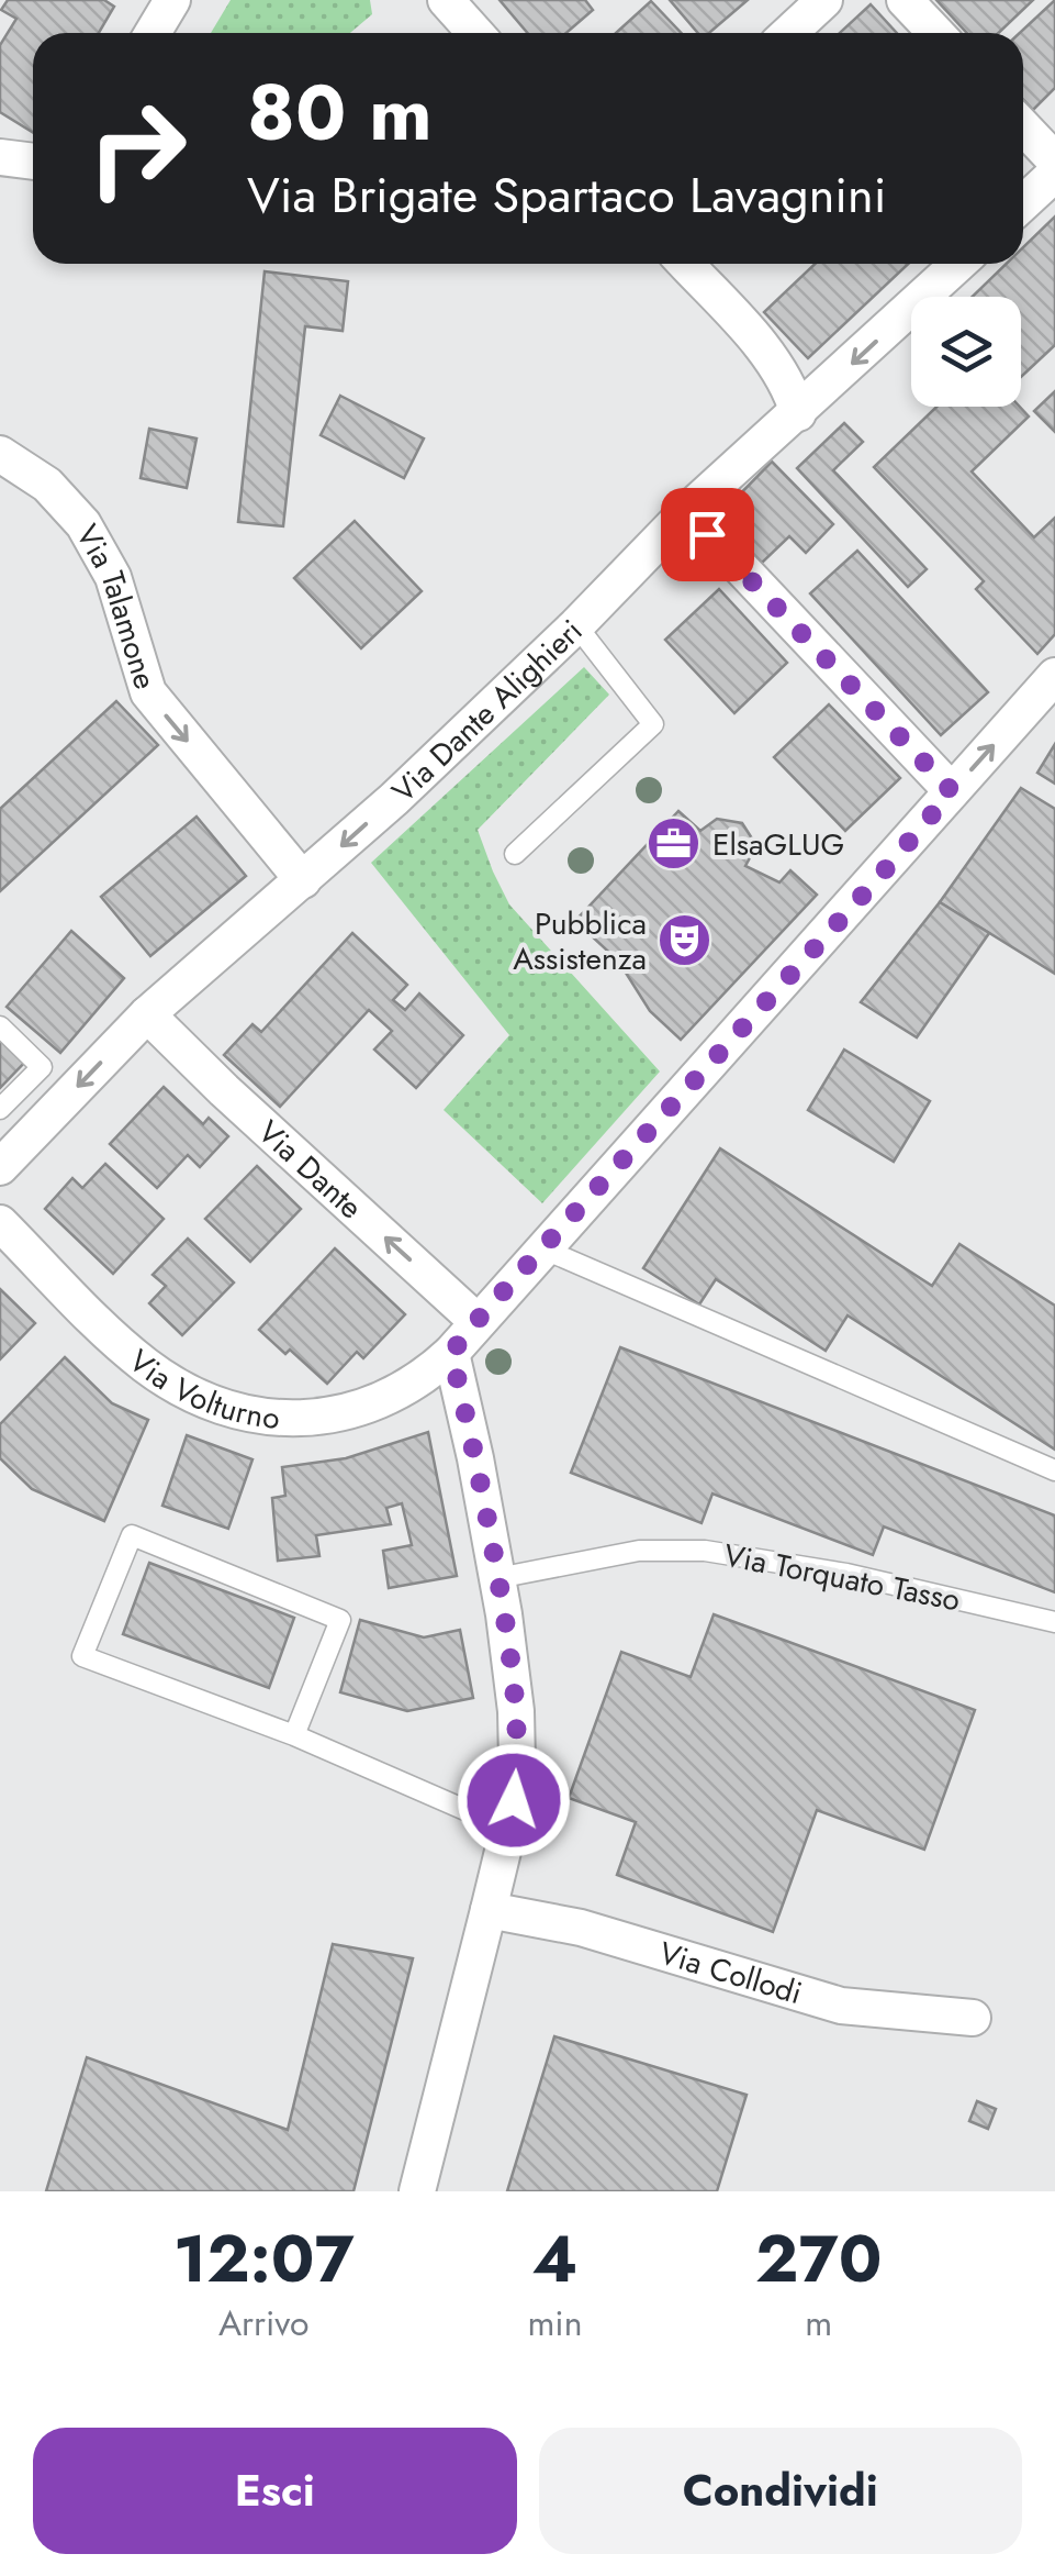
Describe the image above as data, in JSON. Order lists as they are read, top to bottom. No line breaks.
{"streets":{"street":["Via Talamone","Via Dante Alighieri","Via Dante","Via Volturno","Via Collodi"],"lane":["Via Torquato Tasso"]},"crossings":[["Via Talamone","Via Dante Alighieri"],["Via Dante Alighieri","Via Dante"],["Via Dante","Via Volturno"]],"one_way":["Via Talamone","Via Dante Alighieri","Via Dante"],"places":{"office":["ElsaGLUG"],"theatre":["Pubblica Assistenza"]},"page":{"turn":["80 m","Via Brigate Spartaco Lavagnini"],"eta":["12:07","Arrivo","4","min","270","m"],"buttons":["Esci","Condividi"]}}
